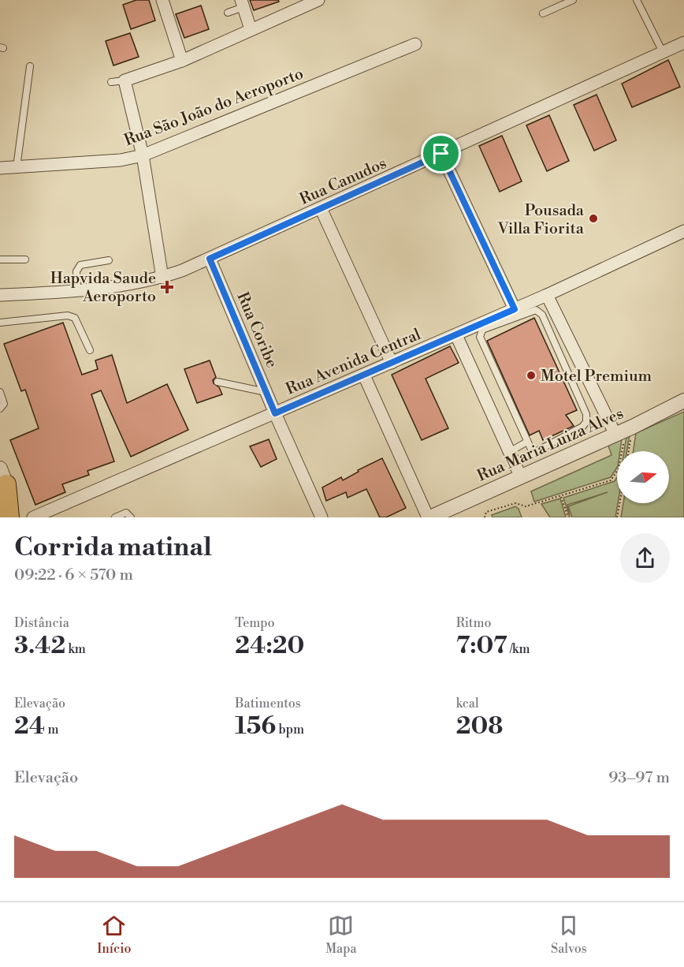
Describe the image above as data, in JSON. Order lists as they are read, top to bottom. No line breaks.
{"streets":{"street":["Rua São João do Aeroporto","Rua Canudos","Rua Coribe","Rua Avenida Central","Rua Maria Luiza Alves"]},"crossings":[["Rua Canudos","Rua Coribe"],["Rua Coribe","Rua Avenida Central"]],"places":{"other":["Pousada Villa Fiorita","Motel Premium"],"health":["Hapvida Saude Aeroporto"]},"north":"right","page":{"heading":["Corrida matinal","09:22 · 6 × 570 m"],"stats":[["Distância","3.42 km"],["Tempo","24:20"],["Ritmo","7:07 /km"],["Elevação","24 m"],["Batimentos","156 bpm"],["kcal","208"]],"chart":["Elevação","93–97 m"],"tabs":["Início","Mapa","Salvos"]}}
